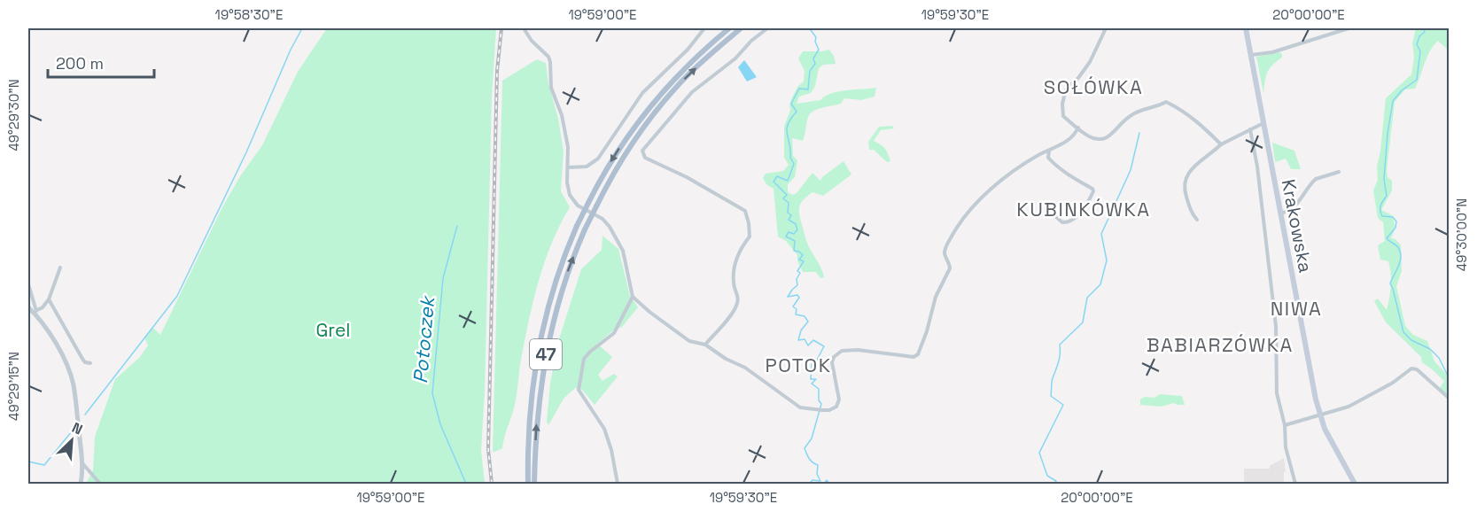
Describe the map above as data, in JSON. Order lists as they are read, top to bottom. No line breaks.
{"streets":{"main road":["Krakowska","47"]},"districts":["SOŁÓWKA","KUBINKÓWKA","NIWA","BABIARZÓWKA","POTOK"],"water":["Potoczek"],"parks":["Grel"],"scale_bar":"200 m","north":"top right","coordinates":["19°58'30\"E","19°59'00\"E","19°59'30\"E","20°00'00\"E","49°29'30\"N","49°30'00\"N","49°29'15\"N"]}
